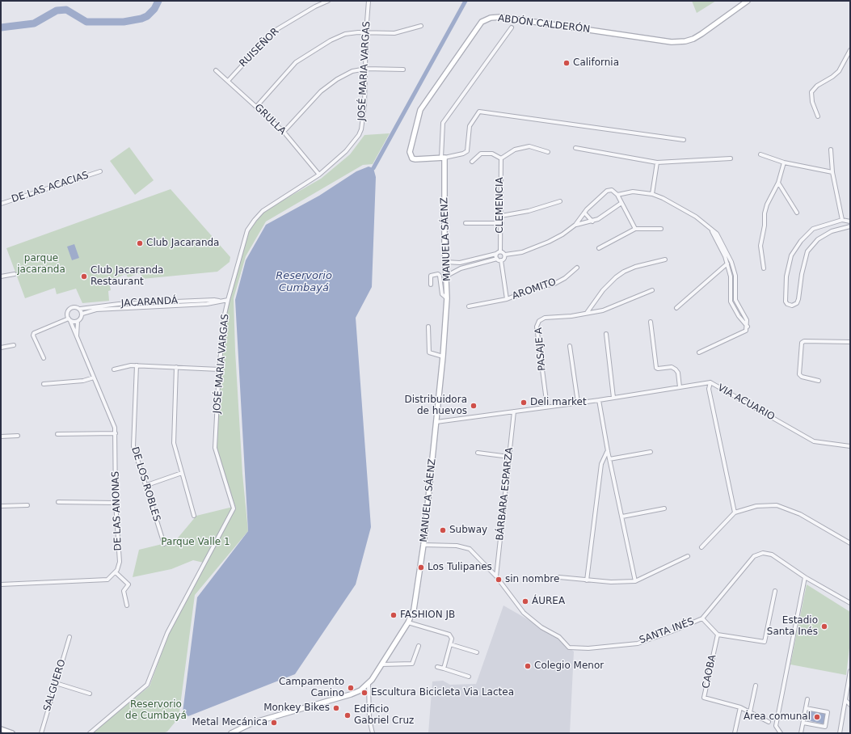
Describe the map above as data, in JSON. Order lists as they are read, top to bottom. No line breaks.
{"streets":{"street":["ABDÓN CALDERÓN","RUISEÑOR","JOSÉ MARIA VARGAS","GRULLA","DE LAS ACACIAS","CLEMENCIA","MANUELA SÁENZ","AROMITO","JACARANDÁ","PASAJE A","VIA ACUARIO","DE LOS ROBLES","BÁRBARA ESPARZA","DE LAS ANONAS","SANTA INÉS","CAOBA","SALGUERO"]},"crossings":[["ABDÓN CALDERÓN","MANUELA SÁENZ"],["RUISEÑOR","GRULLA"],["JOSÉ MARIA VARGAS","GRULLA"],["JOSÉ MARIA VARGAS","JACARANDÁ"],["CLEMENCIA","AROMITO"],["MANUELA SÁENZ","SANTA INÉS"],["JACARANDÁ","DE LAS ANONAS"],["BÁRBARA ESPARZA","SANTA INÉS"]],"water":["Reservorio Cumbayá"],"parks":["parque jacaranda","Parque Valle 1","Reservorio de Cumbayá"],"places":["California","Club Jacaranda","Club Jacaranda Restaurant","Deli market","Distribuidora de huevos","Subway","Los Tulipanes","sin nombre","ÁUREA","FASHION JB","Estadio Santa Inés","Colegio Menor","Campamento Canino","Escultura Bicicleta Via Lactea","Monkey Bikes","Edificio Gabriel Cruz","Área comunal","Metal Mecánica"]}
